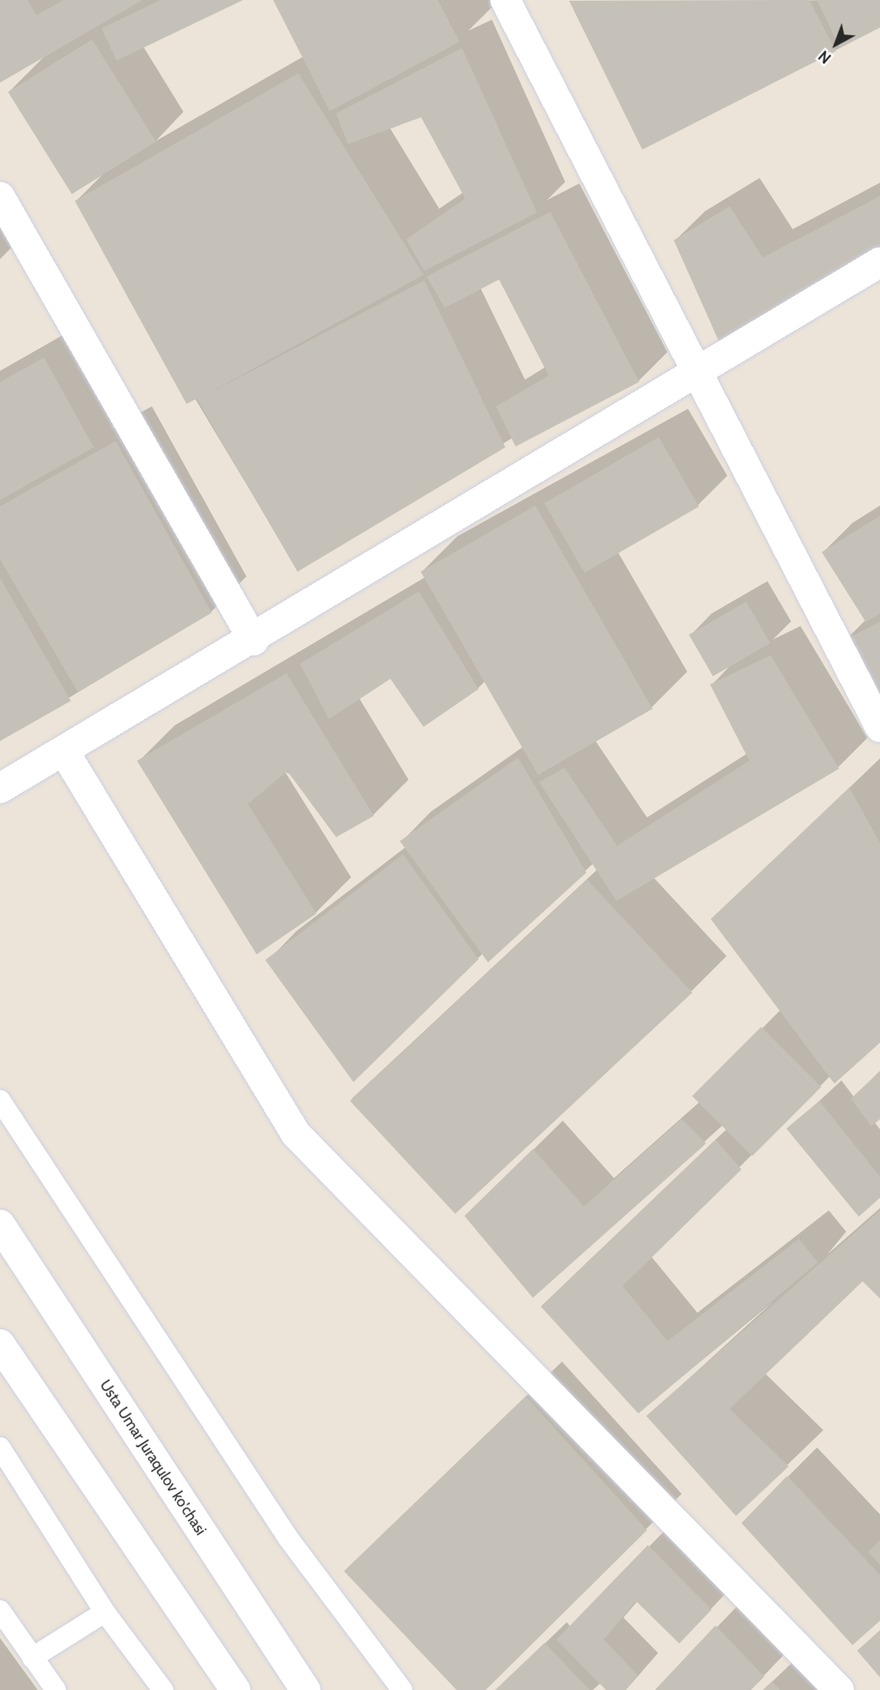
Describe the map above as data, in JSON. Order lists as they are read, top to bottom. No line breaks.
{"streets":{"street":["Usta Umar Juraqulov ko'chasi"]},"north":"bottom left"}
